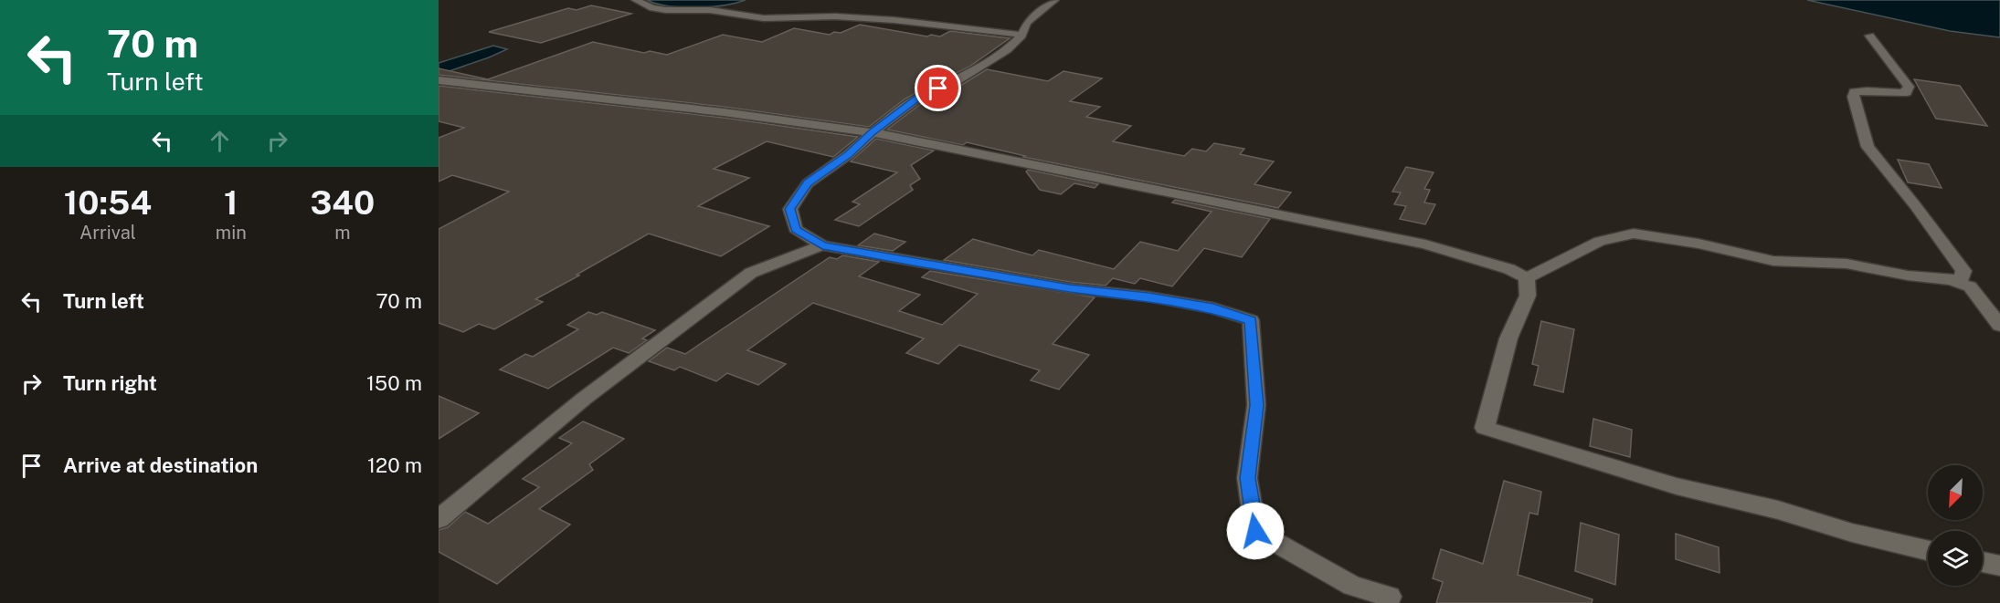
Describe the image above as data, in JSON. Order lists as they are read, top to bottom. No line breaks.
{"north":"bottom left","page":{"turn":["70 m","Turn left"],"eta":["10:54","Arrival","1","min","340","m"],"list":[{"name":"Turn left","value":"70 m"},{"name":"Turn right","value":"150 m"},{"name":"Arrive at destination","value":"120 m"}]}}
